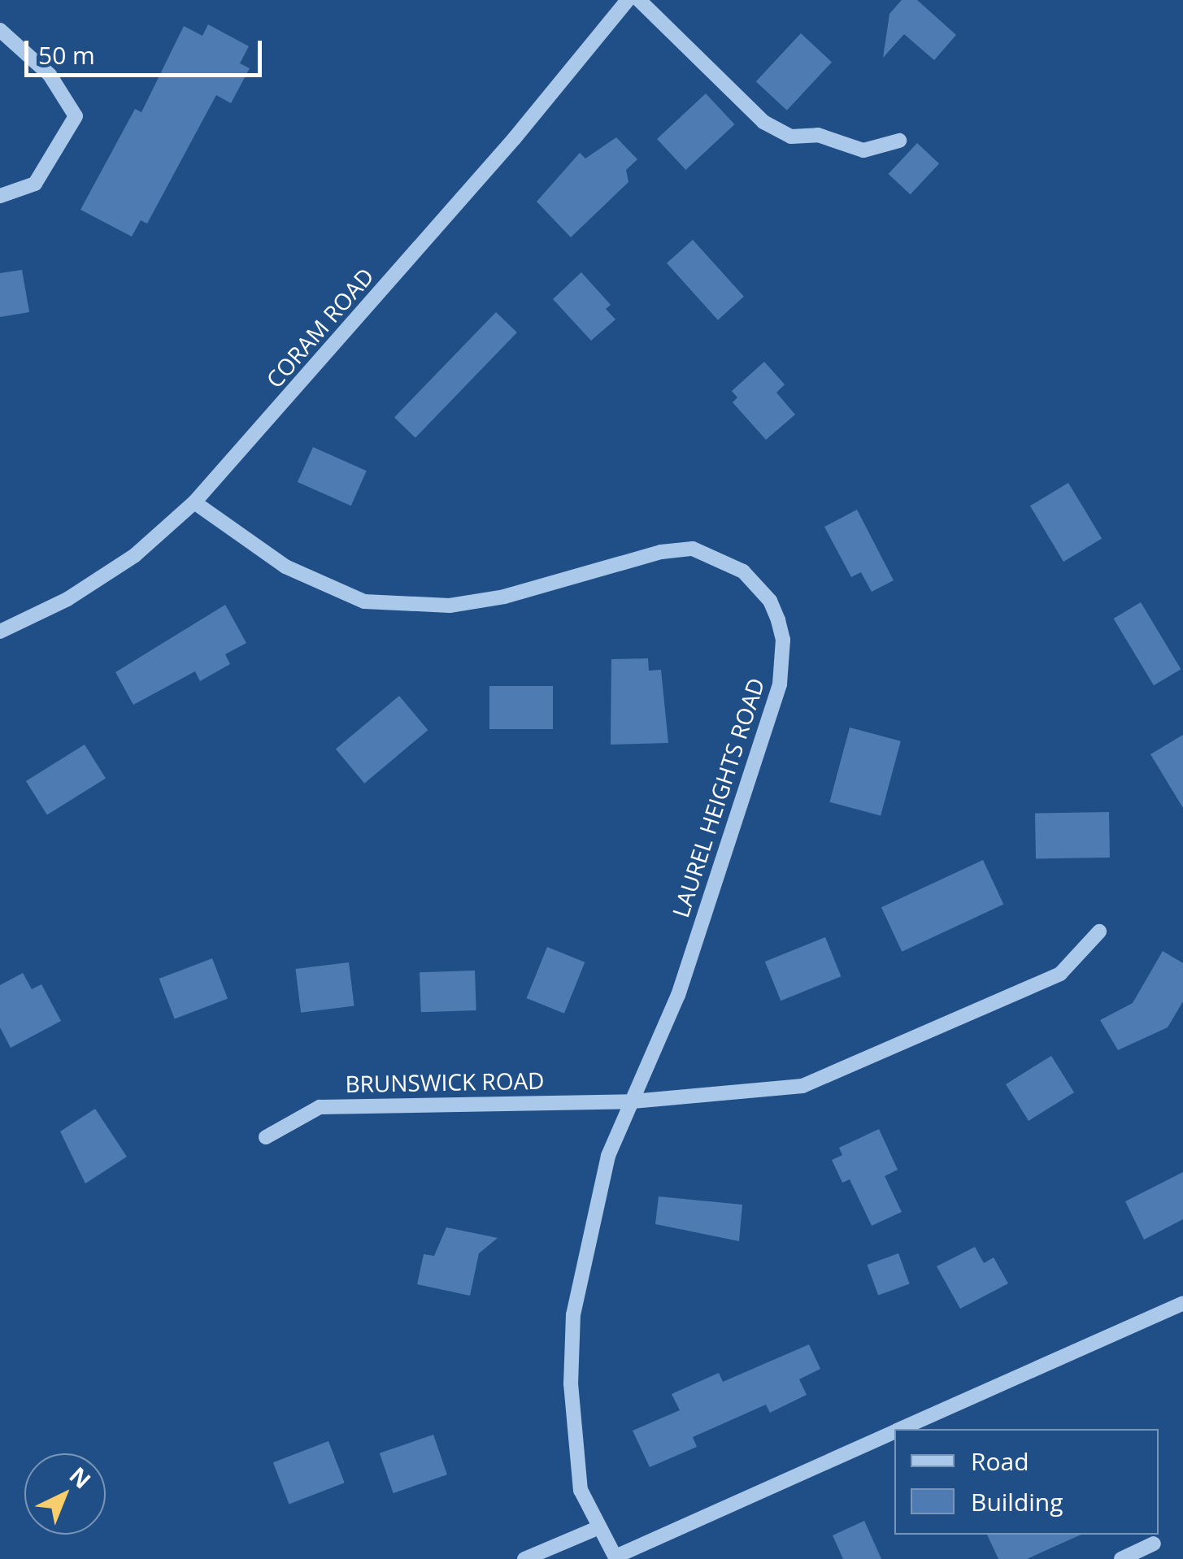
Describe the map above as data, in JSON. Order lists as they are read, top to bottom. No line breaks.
{"streets":{"street":["CORAM ROAD","LAUREL HEIGHTS ROAD","BRUNSWICK ROAD"]},"crossings":[["CORAM ROAD","LAUREL HEIGHTS ROAD"],["LAUREL HEIGHTS ROAD","BRUNSWICK ROAD"]],"legend":["Road","Building"],"scale_bar":"50 m","north":"top right"}
